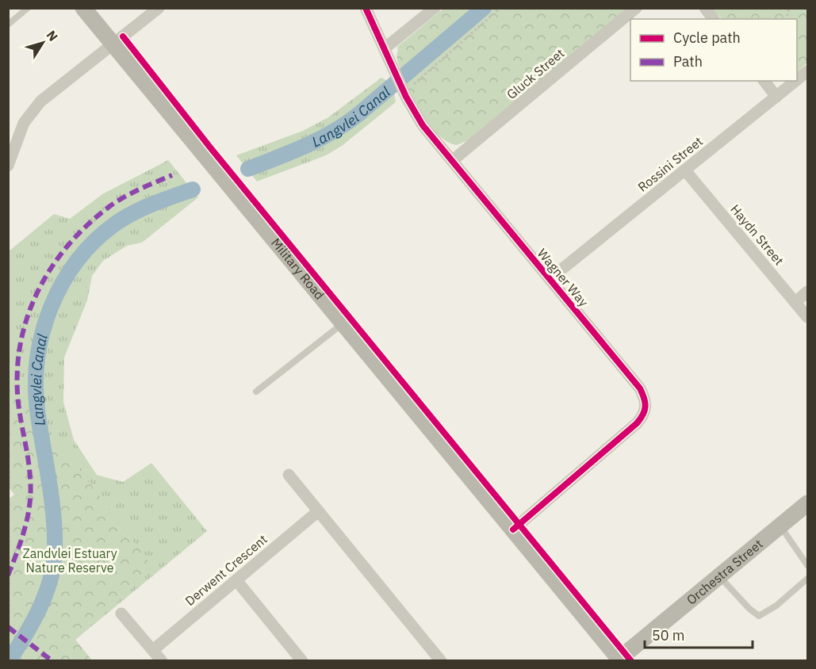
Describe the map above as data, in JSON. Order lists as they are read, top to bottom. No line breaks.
{"streets":{"main road":["Military Road","Orchestra Street"],"street":["Gluck Street","Rossini Street","Haydn Street","Wagner Way","Derwent Crescent"]},"crossings":[["Gluck Street","Wagner Way"],["Rossini Street","Haydn Street"],["Rossini Street","Wagner Way"],["Military Road","Wagner Way"],["Military Road","Orchestra Street"]],"water":["Langvlei Canal"],"parks":["Zandvlei Estuary Nature Reserve"],"legend":["Cycle path","Path"],"scale_bar":"50 m","north":"top right"}
